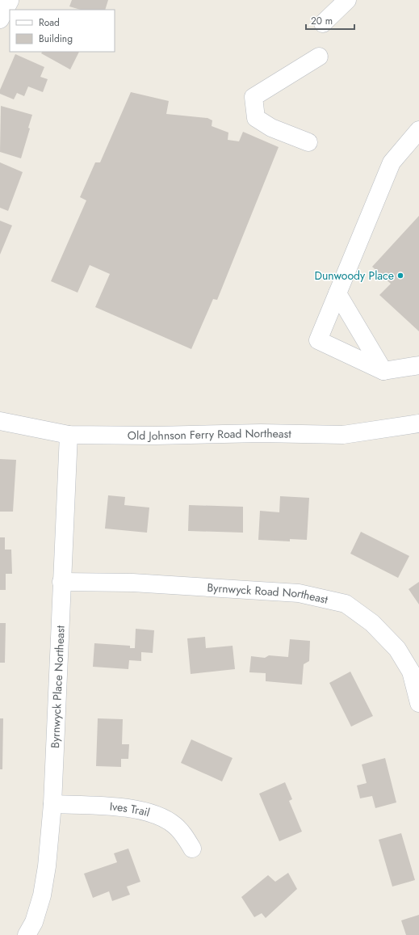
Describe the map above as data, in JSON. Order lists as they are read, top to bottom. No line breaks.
{"streets":{"street":["Old Johnson Ferry Road Northeast","Byrnwyck Road Northeast","Byrnwyck Place Northeast","Ives Trail"]},"crossings":[["Old Johnson Ferry Road Northeast","Byrnwyck Place Northeast"],["Byrnwyck Road Northeast","Byrnwyck Place Northeast"],["Byrnwyck Place Northeast","Ives Trail"]],"places":["Dunwoody Place"],"legend":["Road","Building"],"scale_bar":"20 m"}
